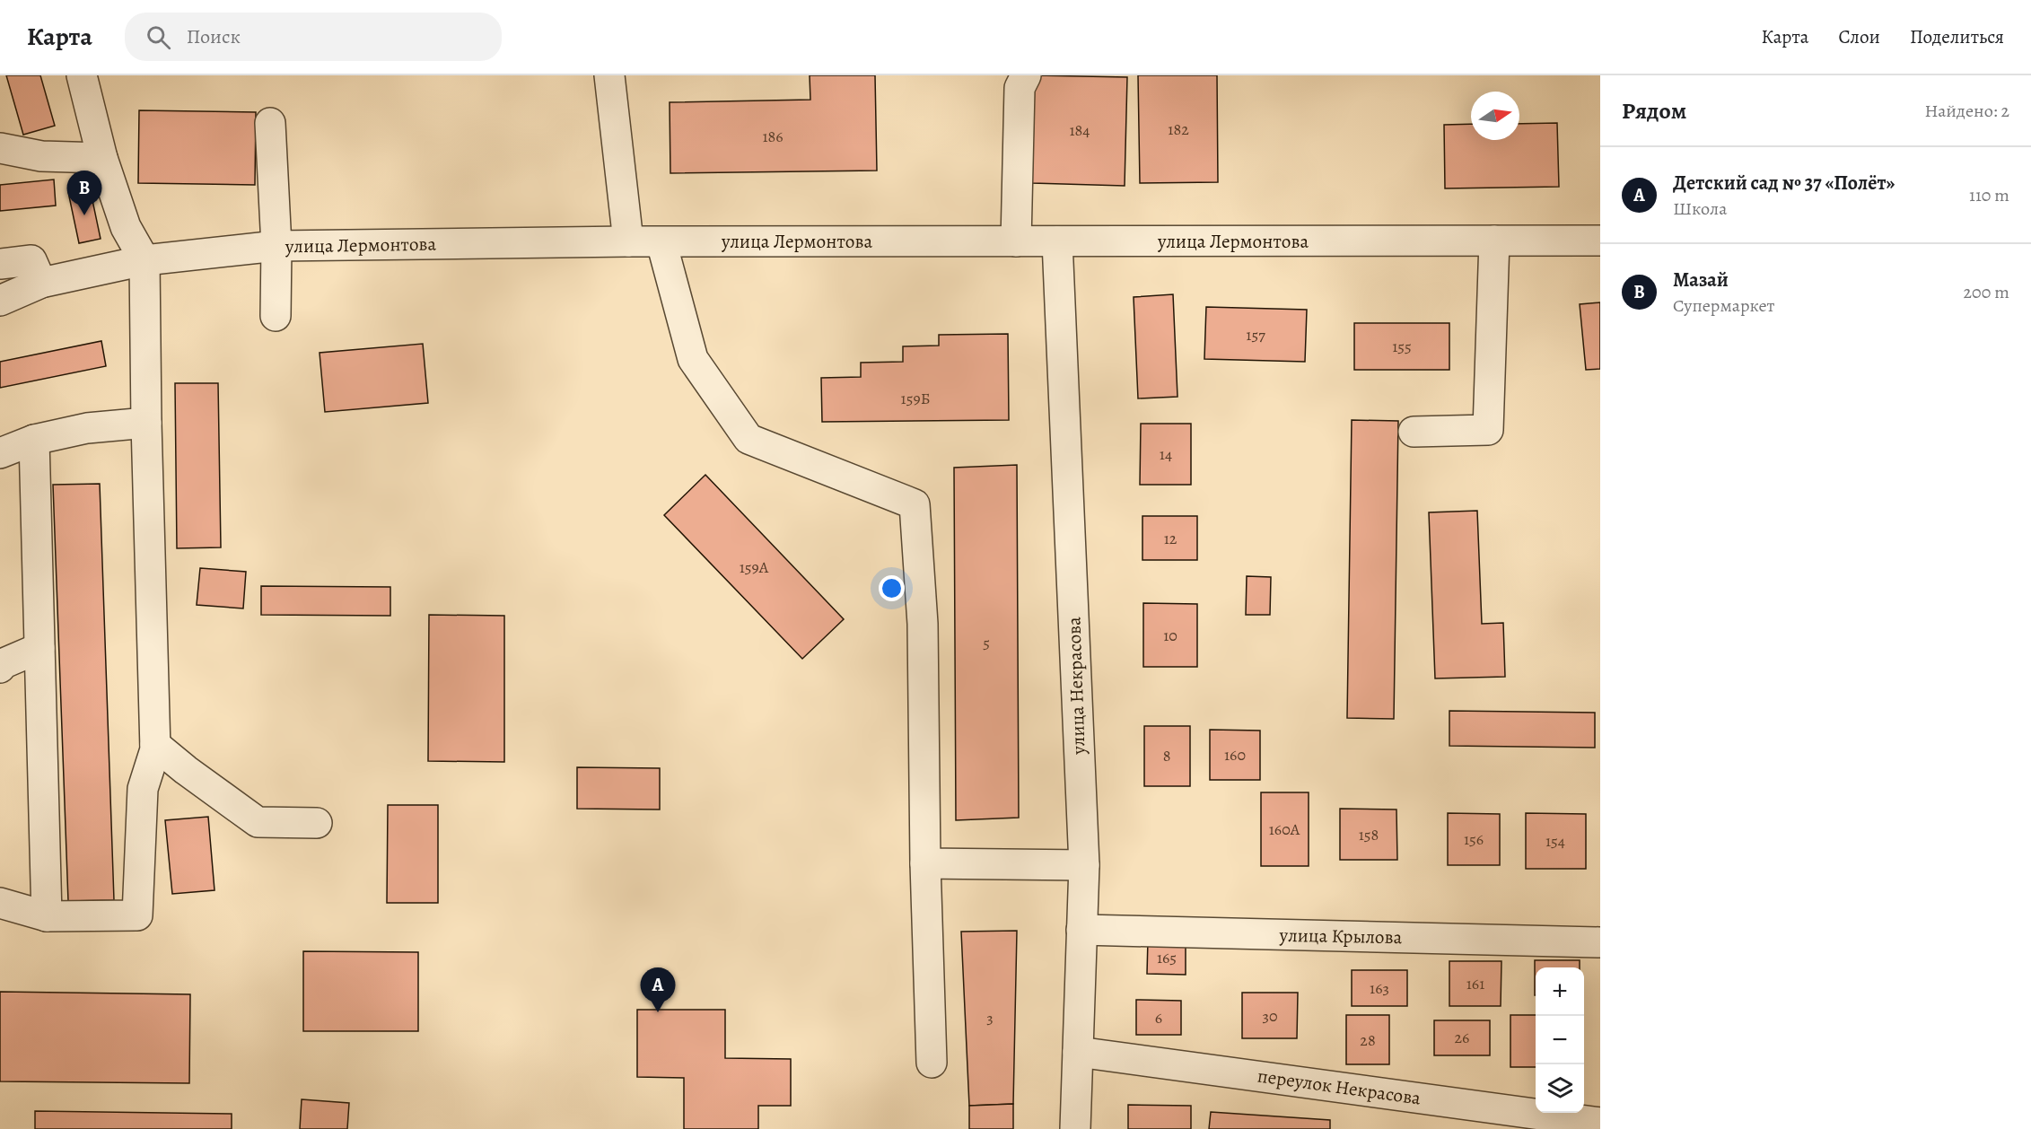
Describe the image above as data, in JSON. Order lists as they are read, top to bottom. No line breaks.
{"streets":{"street":["улица Лермонтова","улица Некрасова","улица Крылова","переулок Некрасова"]},"crossings":[["улица Лермонтова","улица Некрасова"],["улица Некрасова","улица Крылова"],["улица Некрасова","переулок Некрасова"]],"house_numbers":["182","184","186","157","155","159Б","14","12","159А","10","5","160","8","160А","158","156","154","165","161","163","30","3","6","26","28"],"north":"right","page":{"header":"Карта","search":"Поиск","nav":["Карта","Слои","Поделиться"],"heading":["Рядом","Найдено: 2"],"list":[{"mark":"A","name":"Детский сад № 37 «Полёт»","note":"Школа","value":"110 m"},{"mark":"B","name":"Мазай","note":"Супермаркет","value":"200 m"}],"pins":["B","A"],"map_buttons":["+","−"]}}
